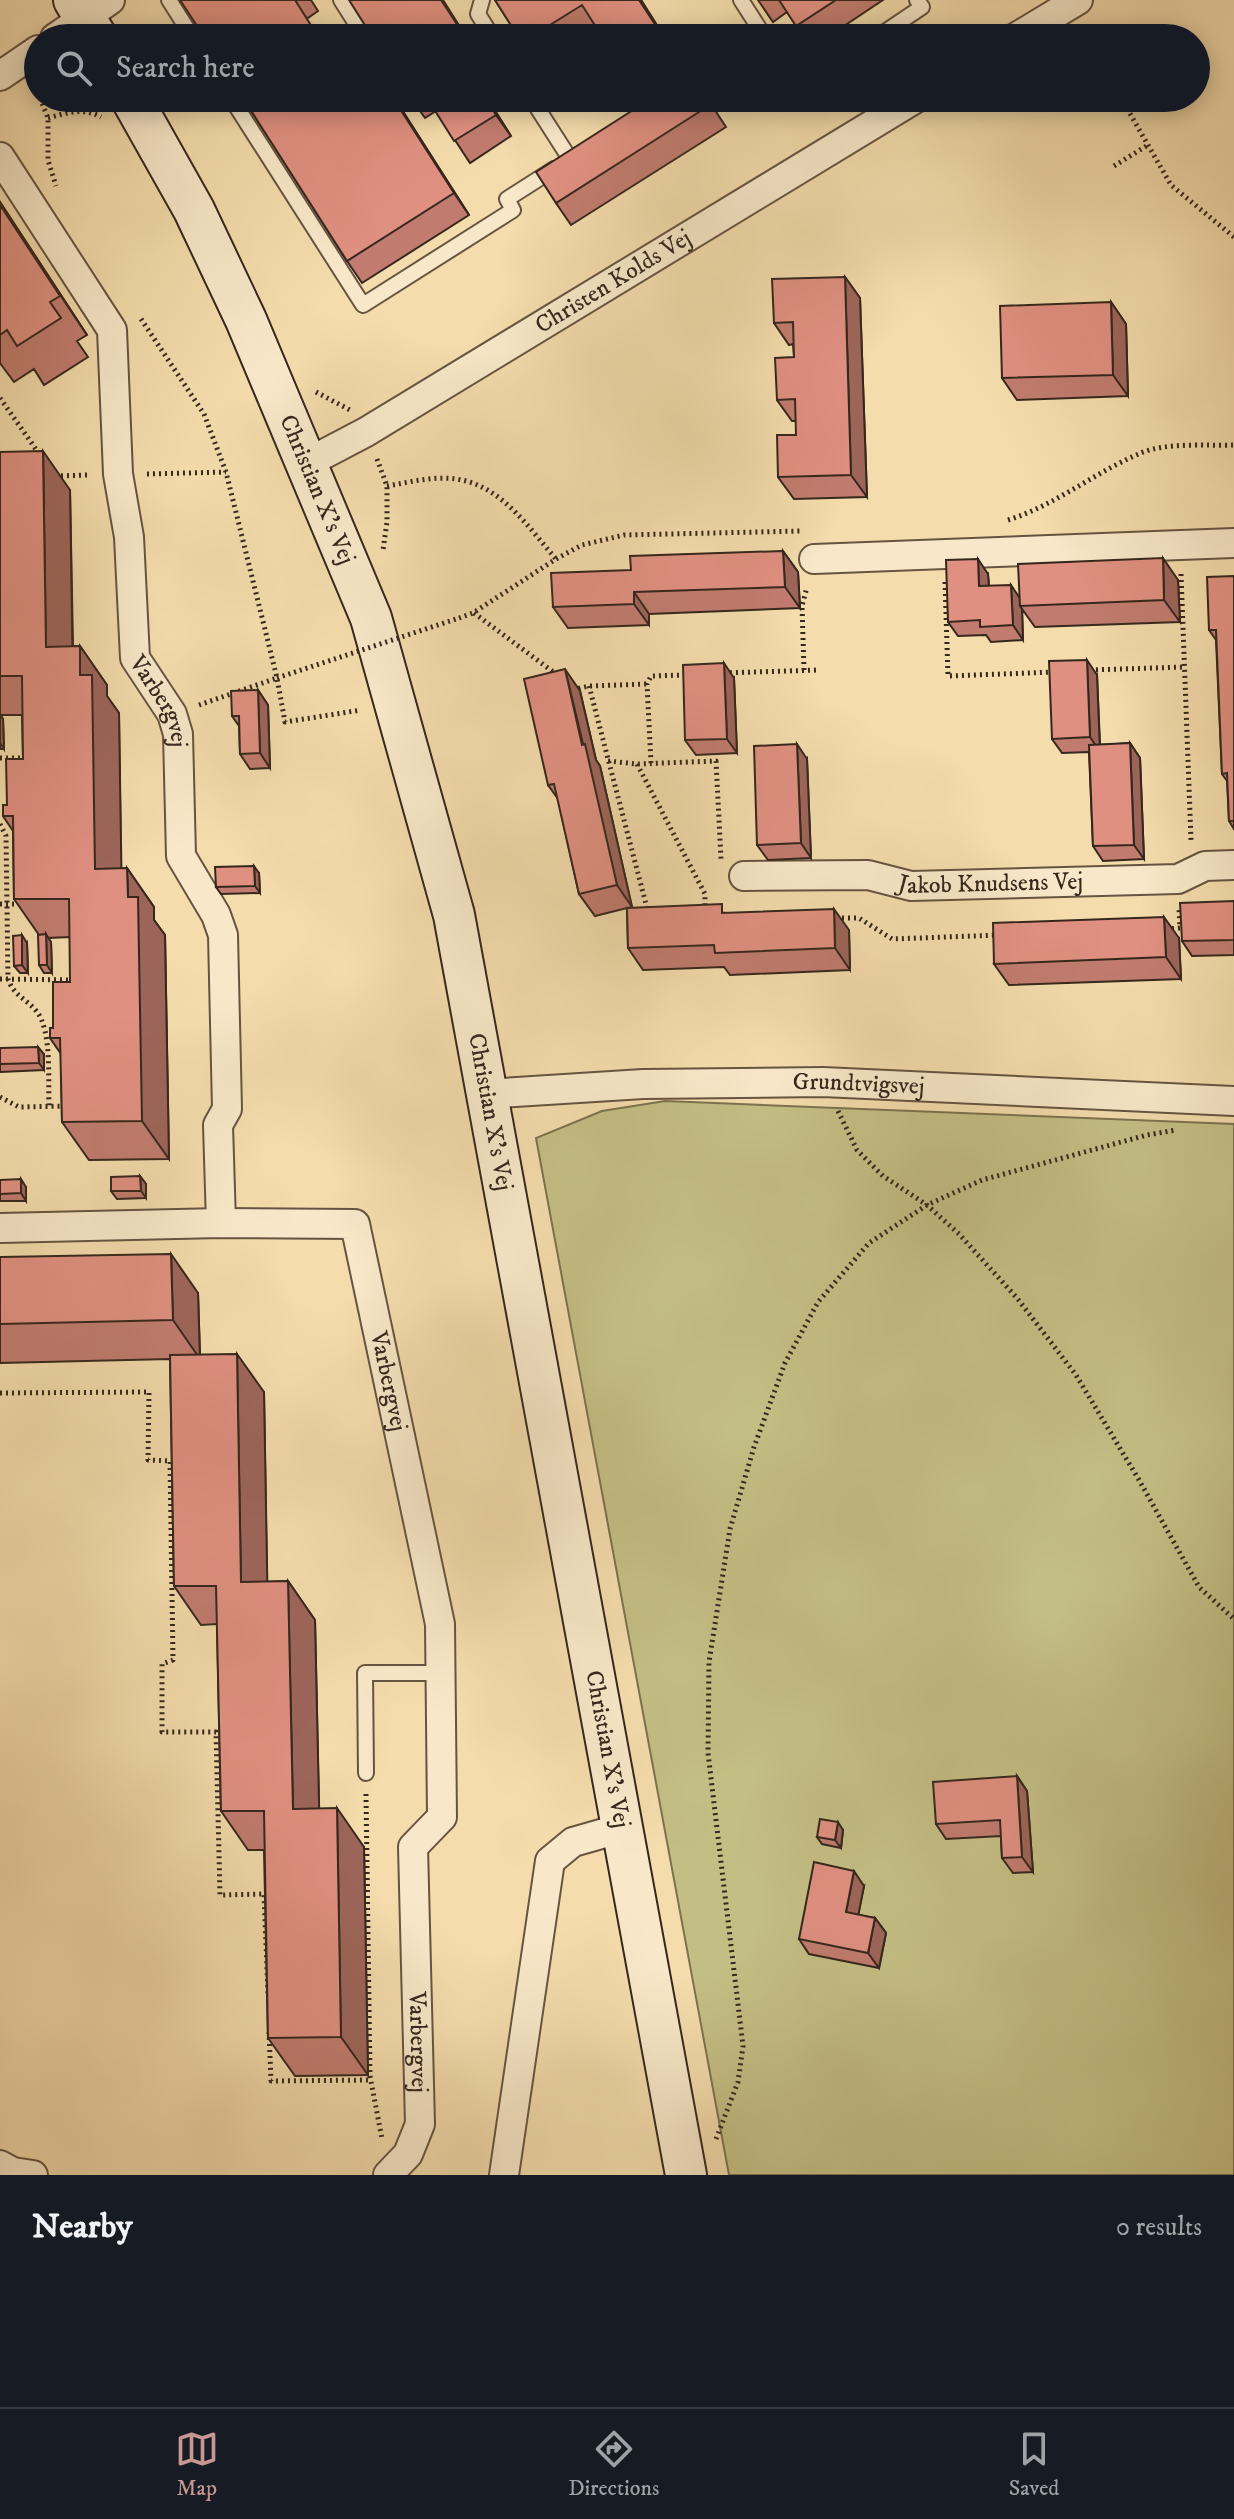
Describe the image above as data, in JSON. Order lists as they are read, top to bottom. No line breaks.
{"streets":{"street":["Christen Kolds Vej","Christian X's Vej","Varbergvej","Jakob Knudsens Vej","Grundtvigsvej"]},"crossings":[["Christen Kolds Vej","Christian X's Vej"],["Christian X's Vej","Grundtvigsvej"]],"page":{"search":"Search here","heading":["Nearby","0 results"],"nav":["Map","Directions","Saved"]}}
